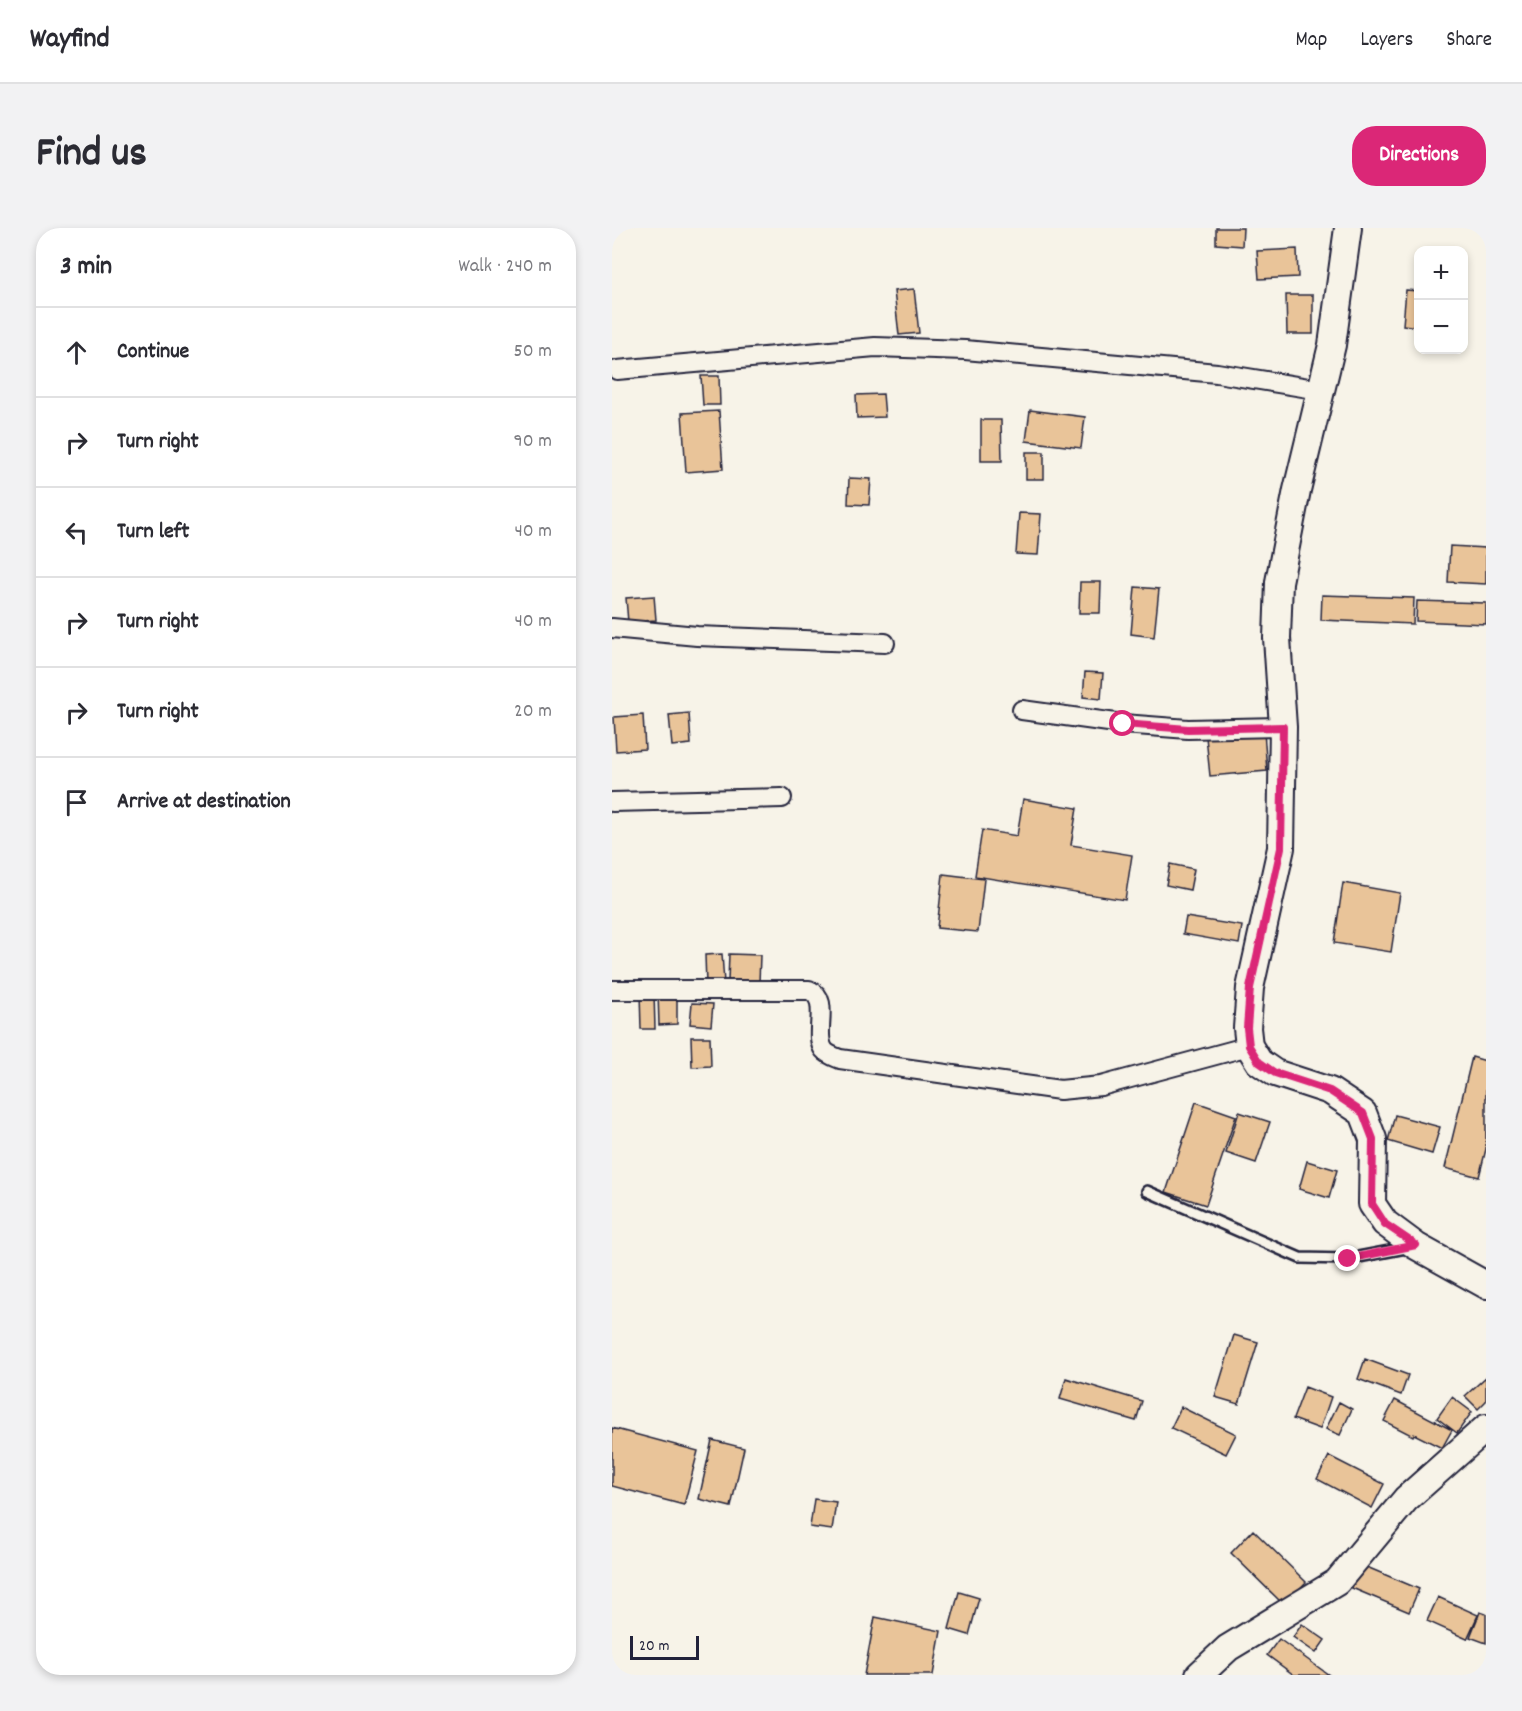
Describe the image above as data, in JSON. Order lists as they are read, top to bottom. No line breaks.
{"scale_bar":"20 m","page":{"header":"Wayfind","nav":["Map","Layers","Share"],"title":"Find us","buttons":"Directions","heading":["3 min","Walk · 240 m"],"map_buttons":["+","−"],"list":[["Continue","50 m"],["Turn right","90 m"],["Turn left","40 m"],["Turn right","40 m"],["Turn right","20 m"],"Arrive at destination"],"scale":"20 m"}}
